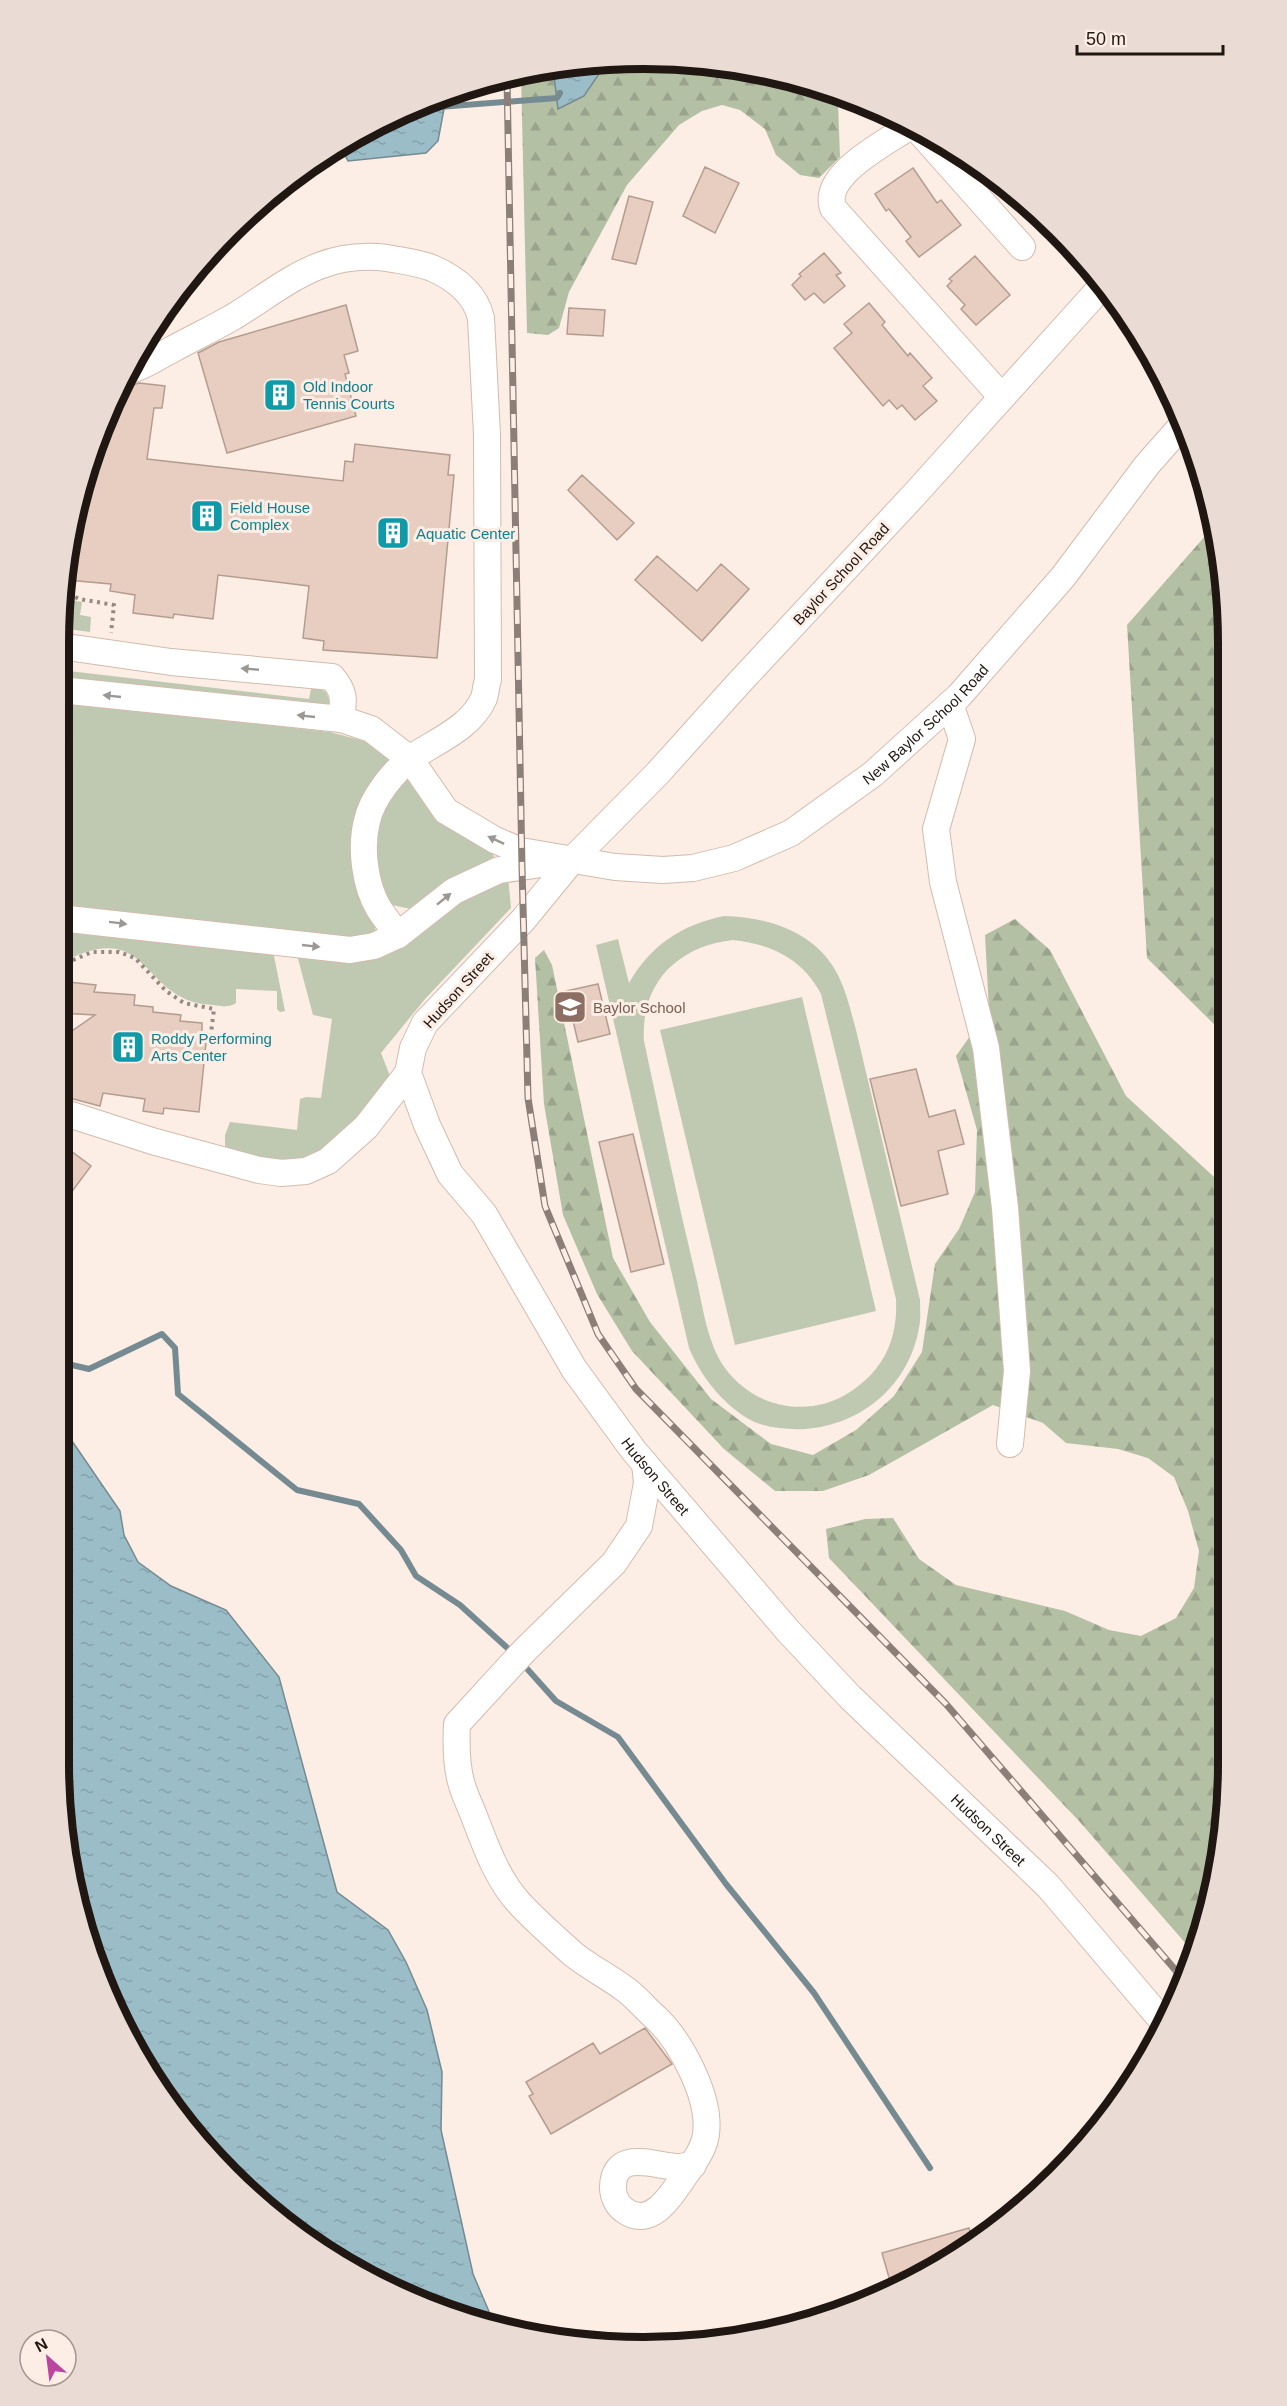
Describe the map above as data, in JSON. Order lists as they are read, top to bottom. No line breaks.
{"streets":{"street":["Baylor School Road","New Baylor School Road","Hudson Street"]},"crossings":[["Baylor School Road","New Baylor School Road"],["Baylor School Road","Hudson Street"],["New Baylor School Road","Hudson Street"]],"places":{"building":["Old Indoor Tennis Courts","Field House Complex","Aquatic Center","Roddy Performing Arts Center"],"school or university":["Baylor School"]},"scale_bar":"50 m","north":"top left"}
